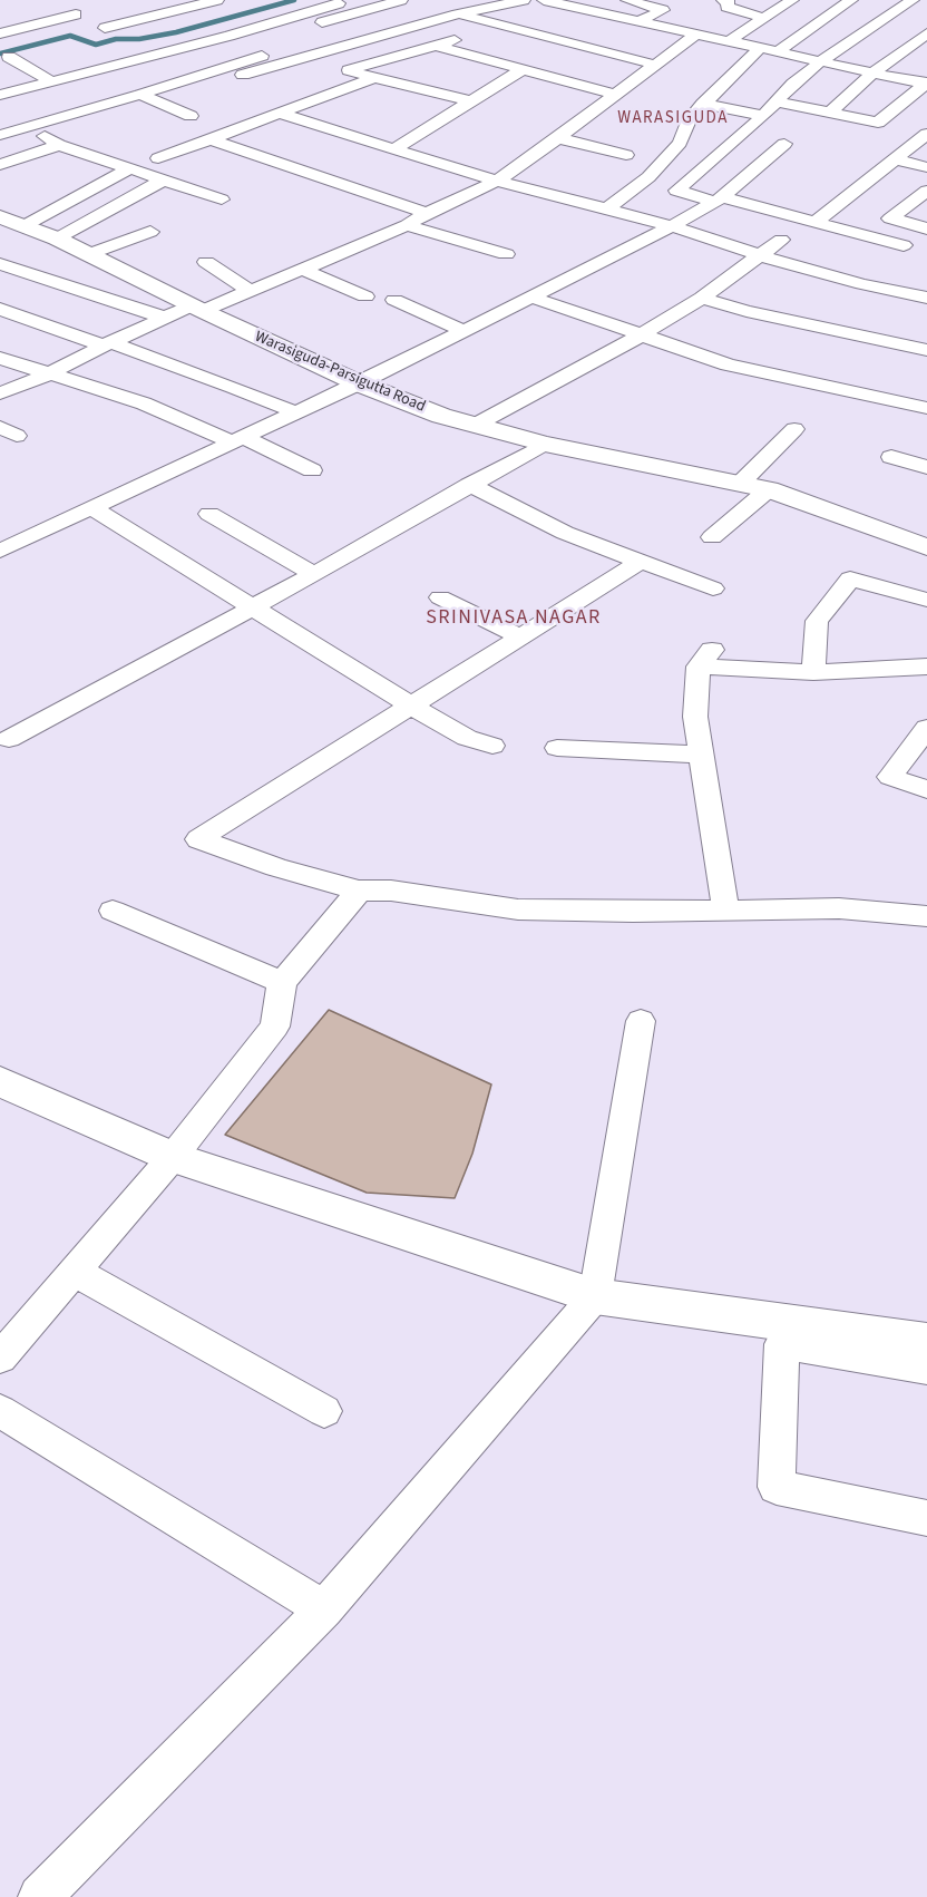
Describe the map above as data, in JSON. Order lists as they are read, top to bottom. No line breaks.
{"streets":{"street":["Warasiguda-Parsigutta Road"]},"districts":["WARASIGUDA","SRINIVASA NAGAR"]}
